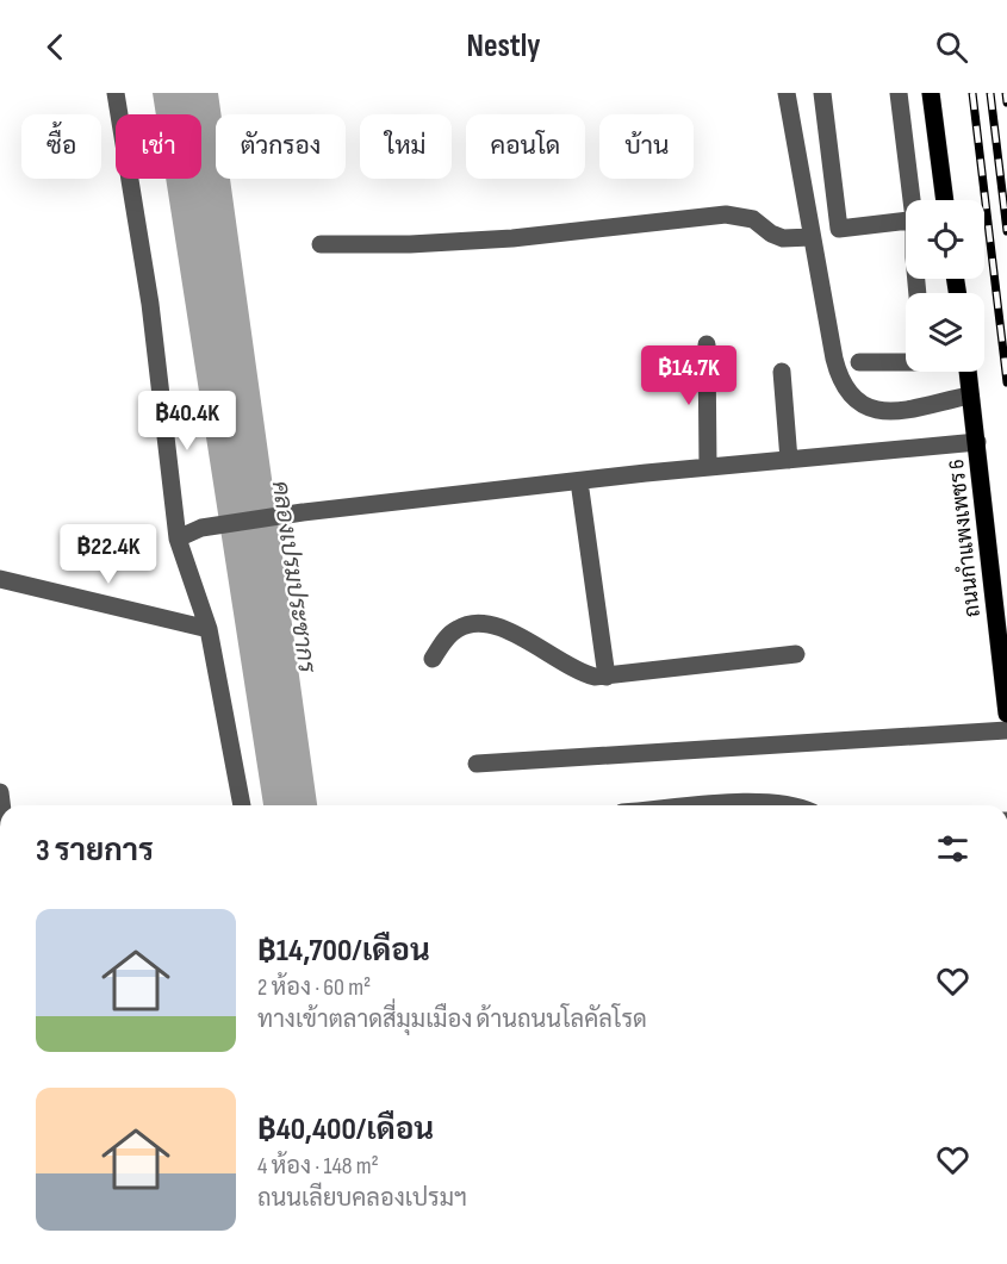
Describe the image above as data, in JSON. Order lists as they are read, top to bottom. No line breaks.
{"streets":{"main road":["ถนนกำแพงเพชร 6"]},"water":["คลองเปรมประชากร"],"page":{"header":"Nestly","chip":["ซื้อ","เช่า","ตัวกรอง","ใหม่","คอนโด","บ้าน"],"price":["฿14.7K","฿40.4K","฿22.4K"],"heading":"3 รายการ","list":[{"name":"฿14,700/เดือน","note":"2 ห้อง · 60 m² · ทางเข้าตลาดสี่มุมเมือง ด้านถนนโลคัลโรด"},{"name":"฿40,400/เดือน","note":"4 ห้อง · 148 m² · ถนนเลียบคลองเปรมฯ"}]}}
